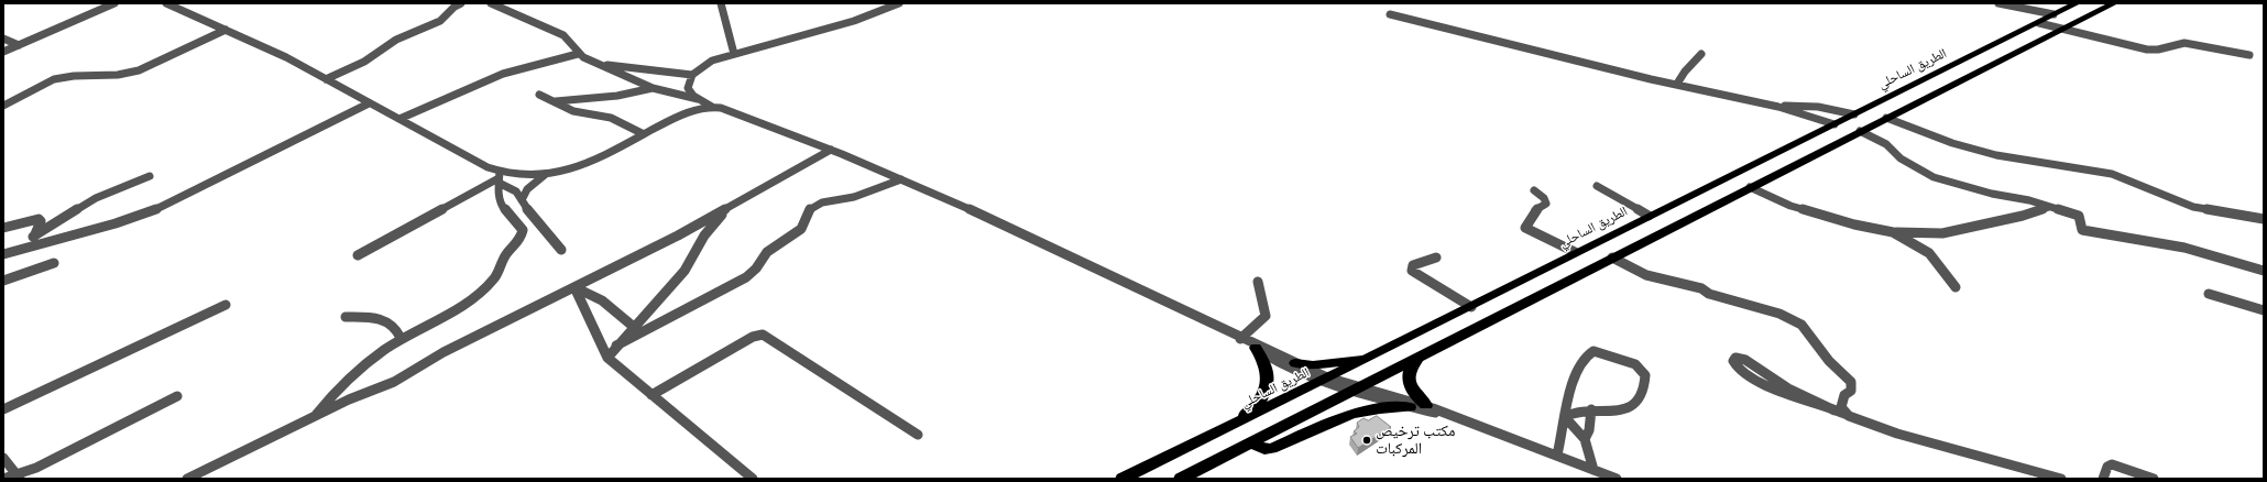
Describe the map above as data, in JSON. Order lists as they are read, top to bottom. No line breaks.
{"streets":{"highway":["الطريق الساحلي"]},"places":["مكتب ترخيص المركبات"]}
